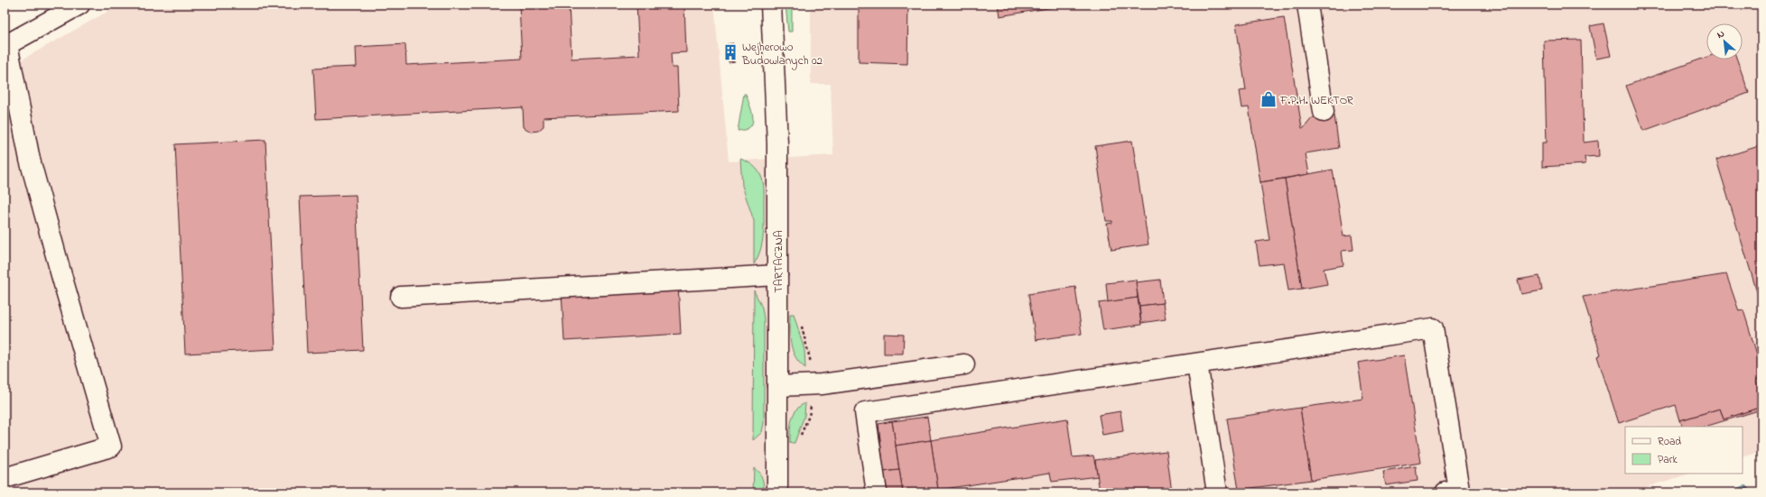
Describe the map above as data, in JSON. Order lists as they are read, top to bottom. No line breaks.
{"streets":{"street":["TARTACZNA"]},"places":{"building":["Wejherowo Budowlanych 02"],"shop":["F.P.H. WEKTOR"]},"legend":["Road","Park"],"north":"top left"}
